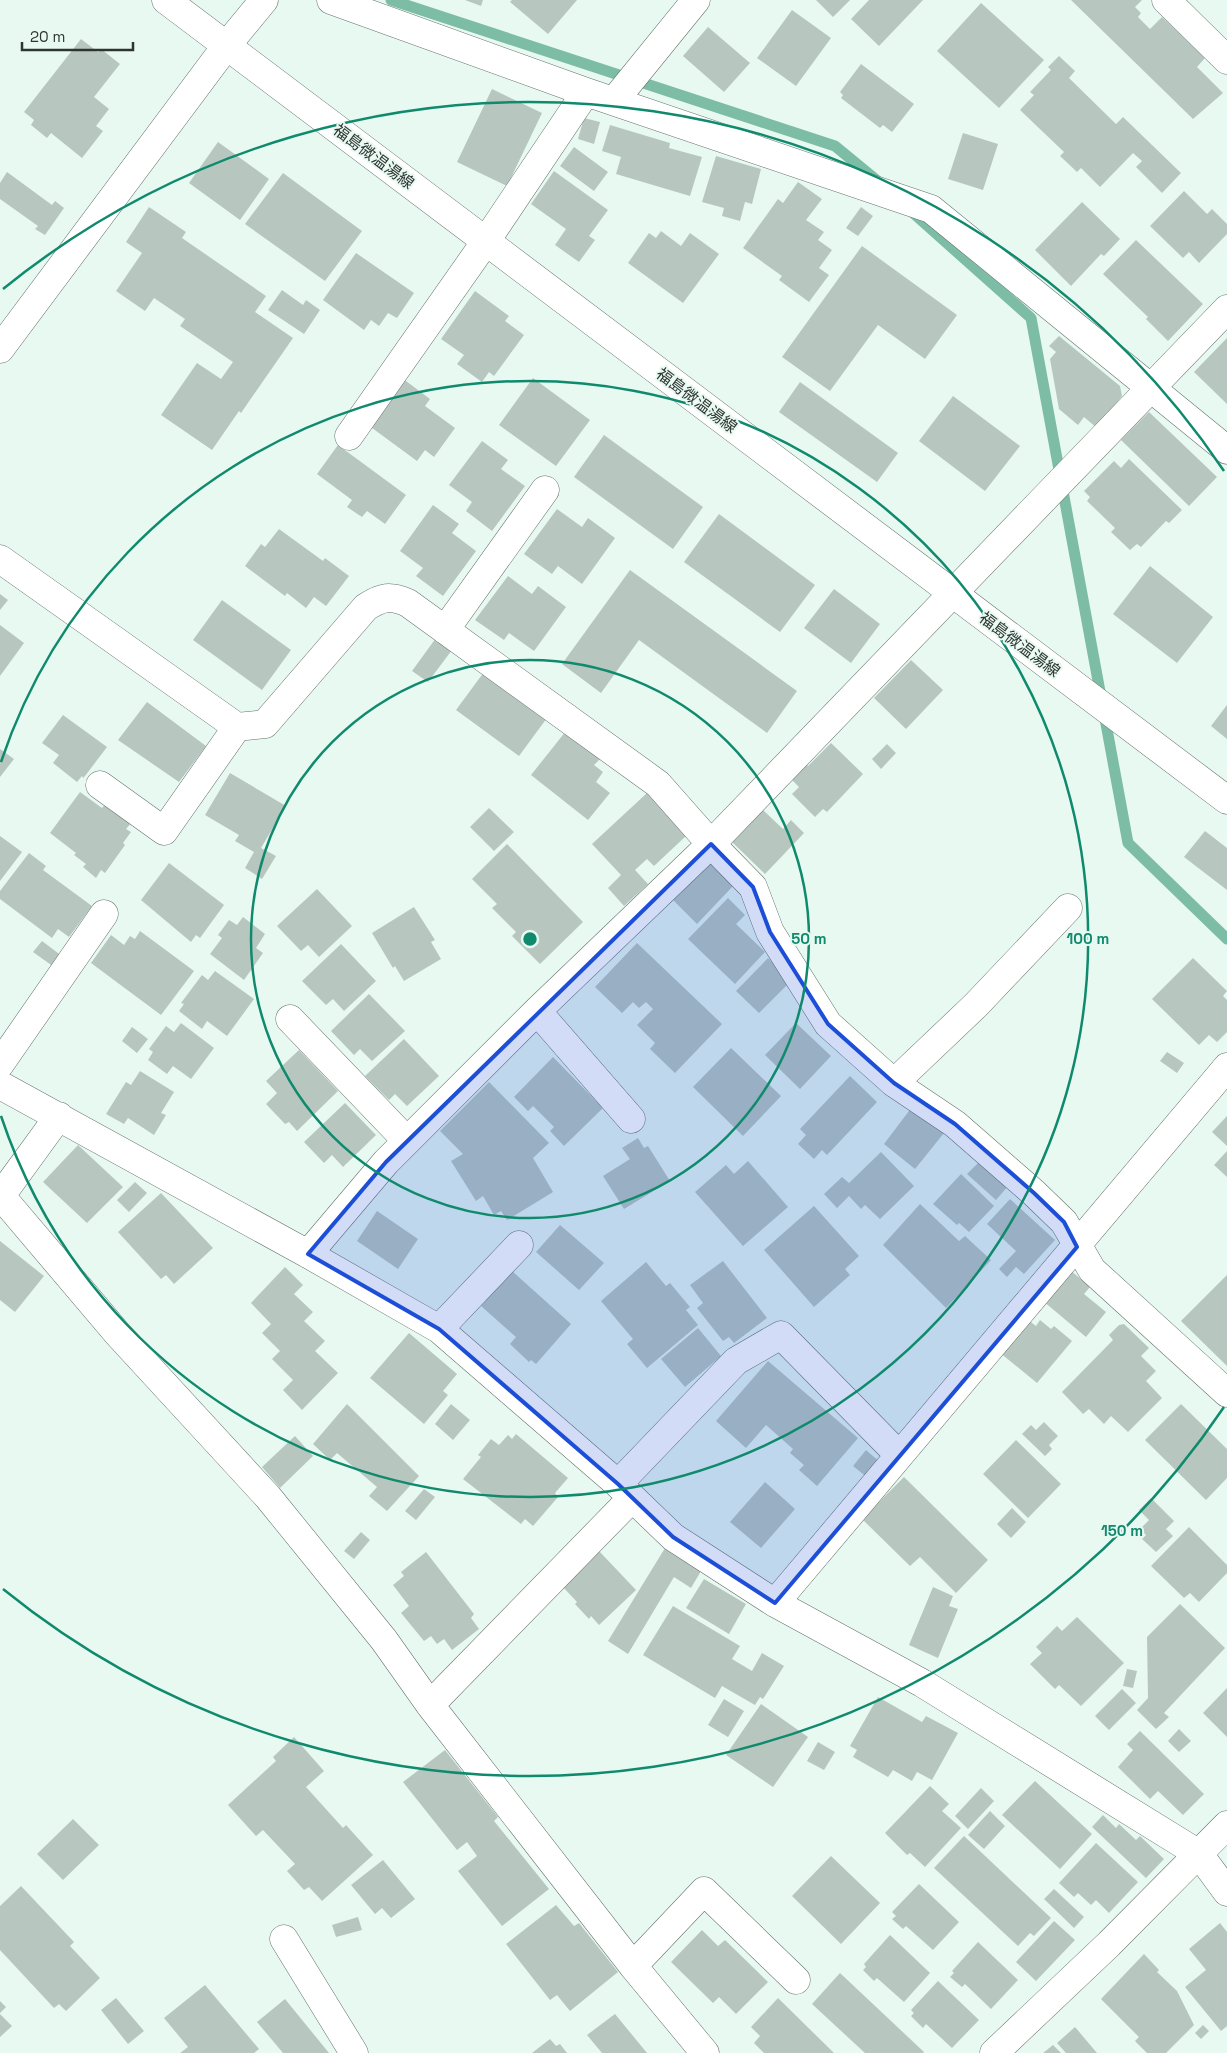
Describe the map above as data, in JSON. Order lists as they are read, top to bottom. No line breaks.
{"streets":{"street":["福島微温湯線"]},"scale_bar":"20 m","rings":["50 m","100 m","150 m"]}
